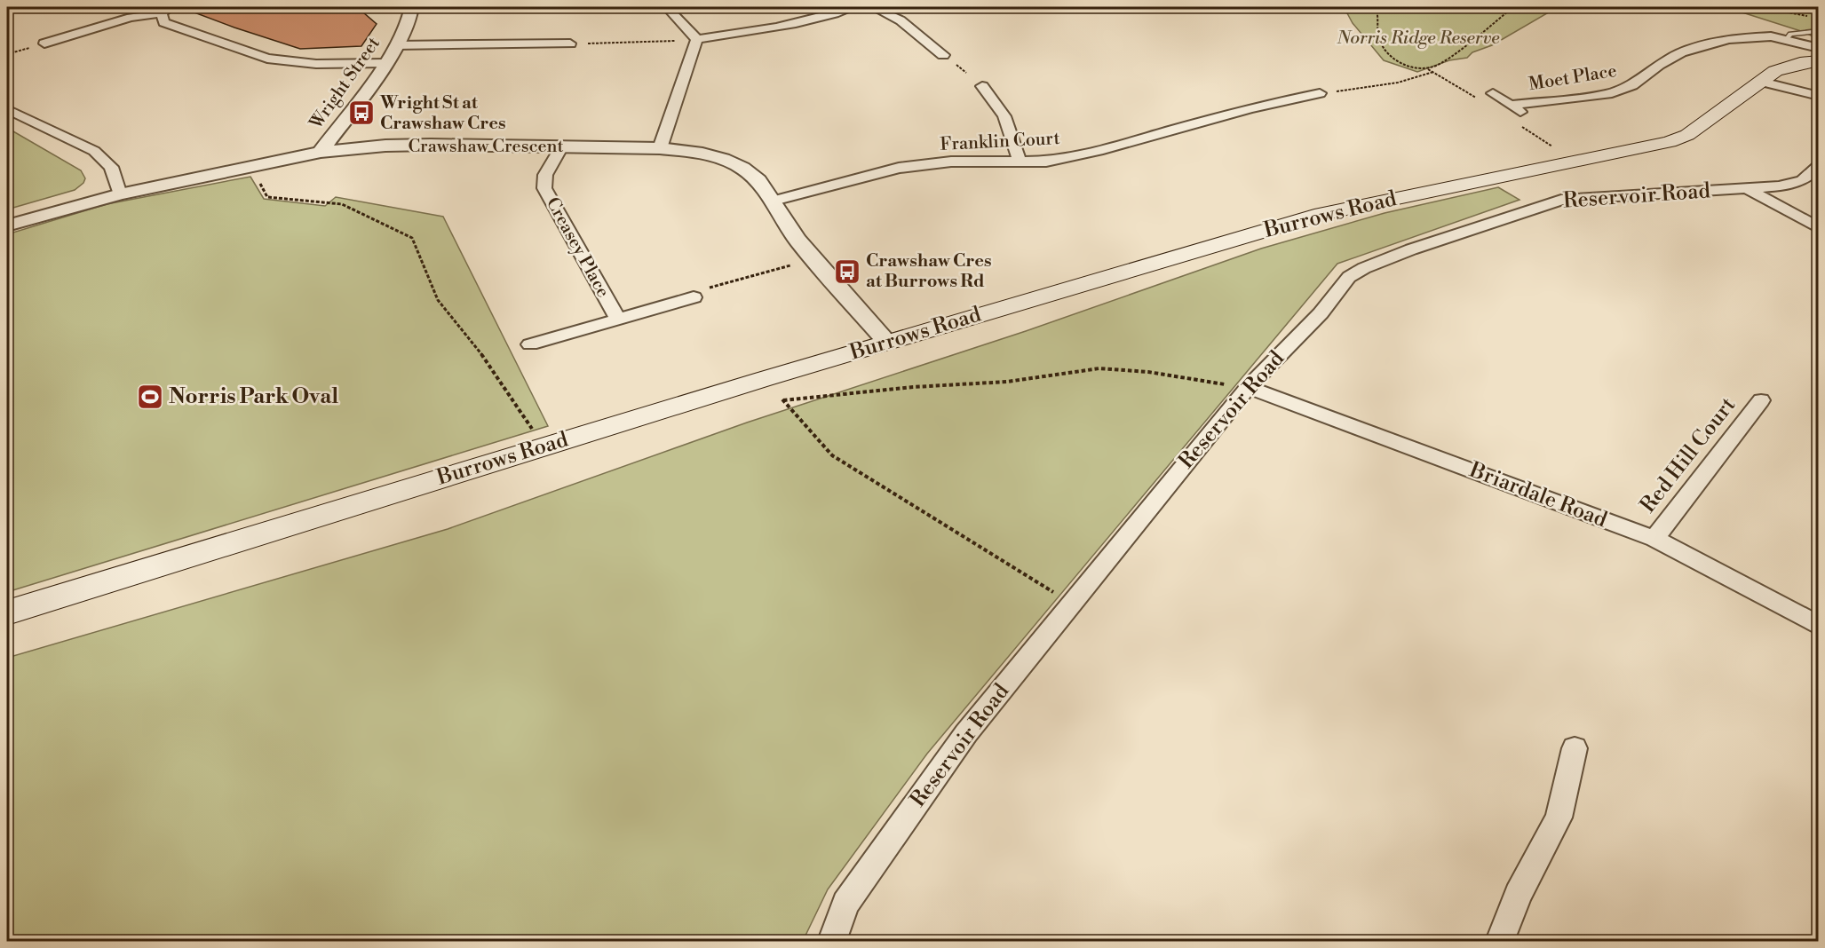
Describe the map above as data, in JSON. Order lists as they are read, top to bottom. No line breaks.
{"streets":{"main road":["Burrows Road"],"street":["Moet Place","Wright Street","Franklin Court","Crawshaw Crescent","Reservoir Road","Creasey Place","Red Hill Court","Briardale Road"]},"crossings":[["Wright Street","Crawshaw Crescent"],["Franklin Court","Crawshaw Crescent"],["Crawshaw Crescent","Burrows Road"],["Crawshaw Crescent","Creasey Place"],["Reservoir Road","Briardale Road"],["Red Hill Court","Briardale Road"]],"parks":["Norris Ridge Reserve"],"places":{"bus stop":["Wright St at Crawshaw Cres","Crawshaw Cres at Burrows Rd"],"sports":["Norris Park Oval"]}}
